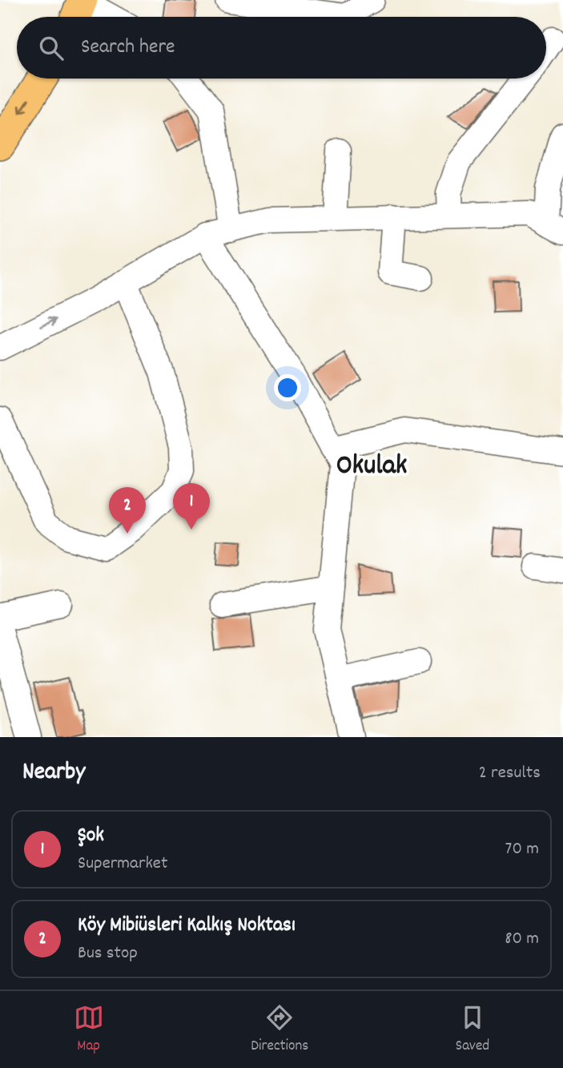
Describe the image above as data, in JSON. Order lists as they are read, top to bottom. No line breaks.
{"districts":["Okulak"],"page":{"search":"Search here","pins":["1","2"],"heading":["Nearby","2 results"],"list":[{"mark":"1","name":"Şok","note":"Supermarket","value":"70 m"},{"mark":"2","name":"Köy Mibiüsleri Kalkış Noktası","note":"Bus stop","value":"80 m"}],"nav":["Map","Directions","Saved"]}}
